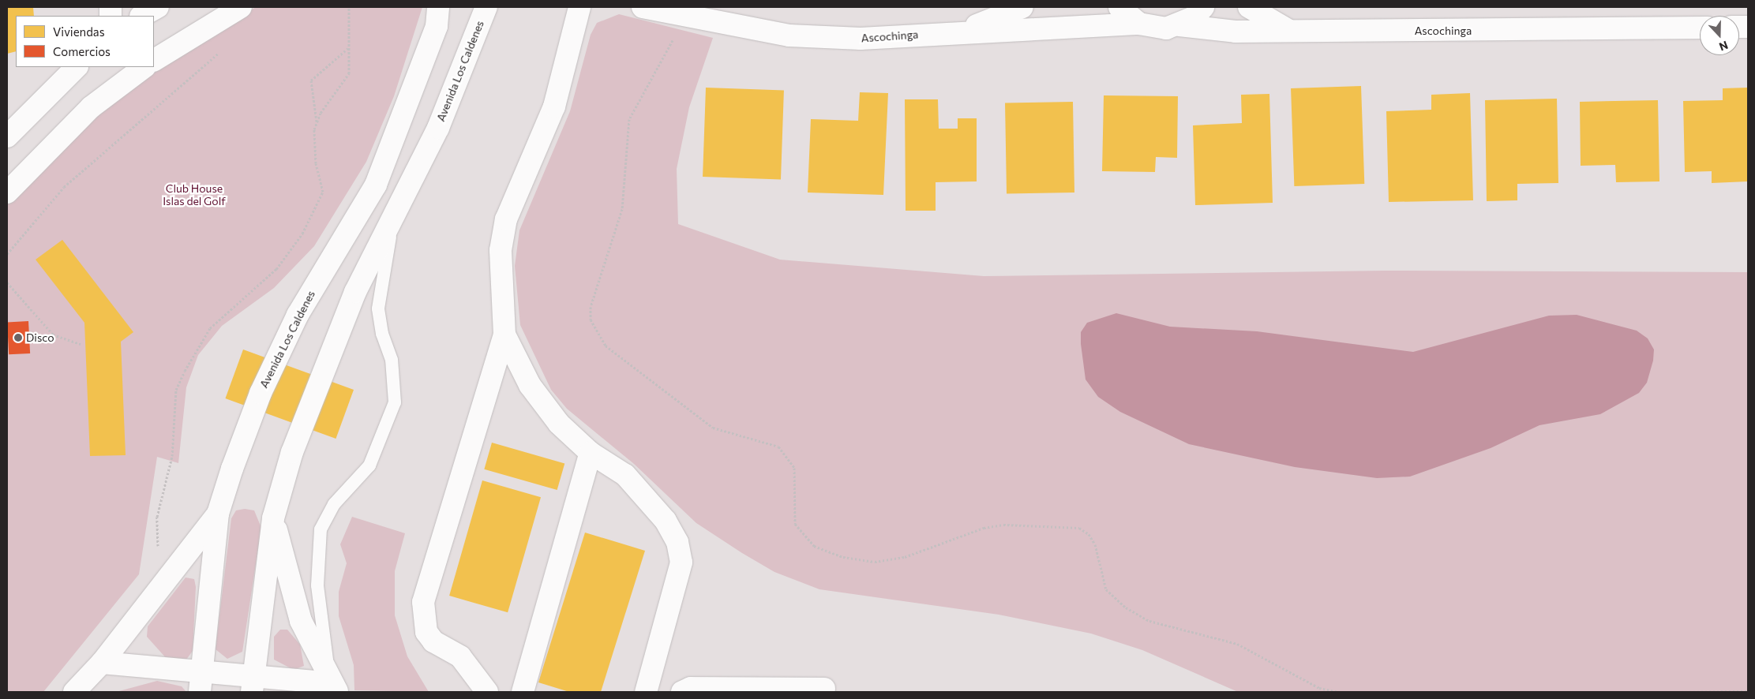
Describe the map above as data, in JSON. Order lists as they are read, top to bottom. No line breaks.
{"streets":{"street":["Ascochinga","Avenida Los Caldenes"]},"parks":["Club House Islas del Golf"],"places":["Disco"],"legend":["Viviendas","Comercios"],"north":"bottom"}
